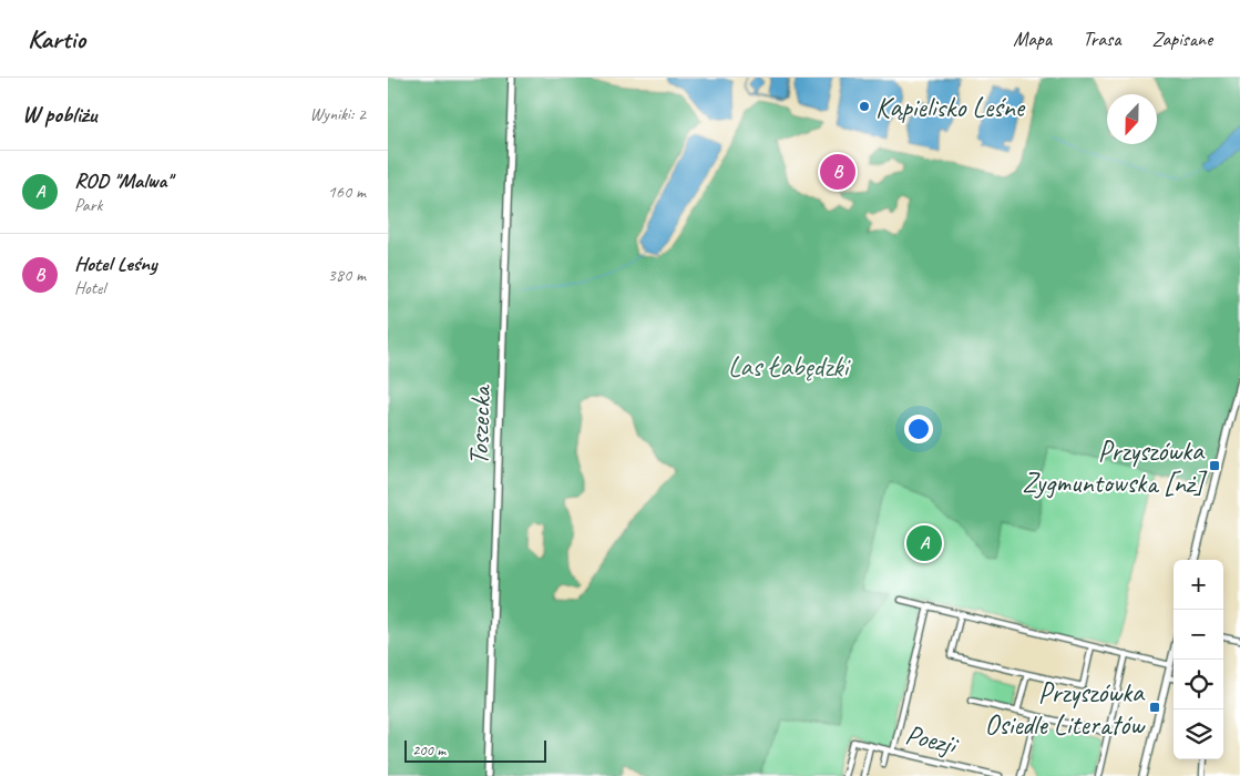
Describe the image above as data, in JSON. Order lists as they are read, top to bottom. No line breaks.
{"streets":{"main road":["Toszecka"],"street":["Poezji"]},"parks":["Las Łabędzki"],"places":{"other":["Kąpielisko Leśne"],"transit":["Przyszówka Zygmuntowska [nż]","Przyszówka Osiedle Literatów"]},"scale_bar":"200 m","north":"bottom","page":{"header":"Kartio","nav":["Mapa","Trasa","Zapisane"],"heading":["W pobliżu","Wyniki: 2"],"list":[{"mark":"A","name":"ROD \"Malwa\"","note":"Park","value":"160 m"},{"mark":"B","name":"Hotel Leśny","note":"Hotel","value":"380 m"}],"pins":["B","A"],"map_buttons":["+","−"],"scale":"200 m"}}
